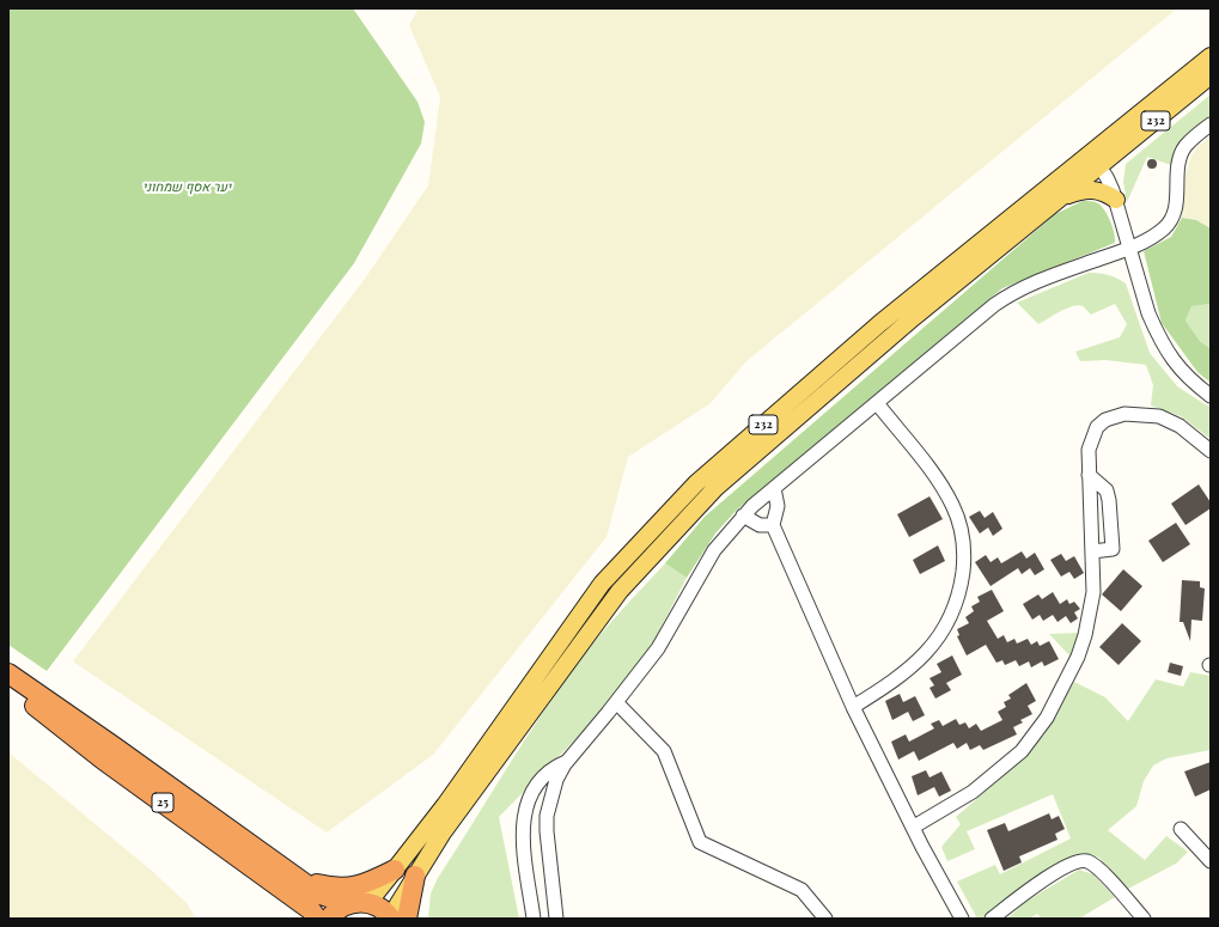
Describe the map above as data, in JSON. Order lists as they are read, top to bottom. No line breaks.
{"streets":{"highway":["25"],"main road":["232"]},"crossings":[["232","25"]],"parks":["יער אסף שמחוני"]}
